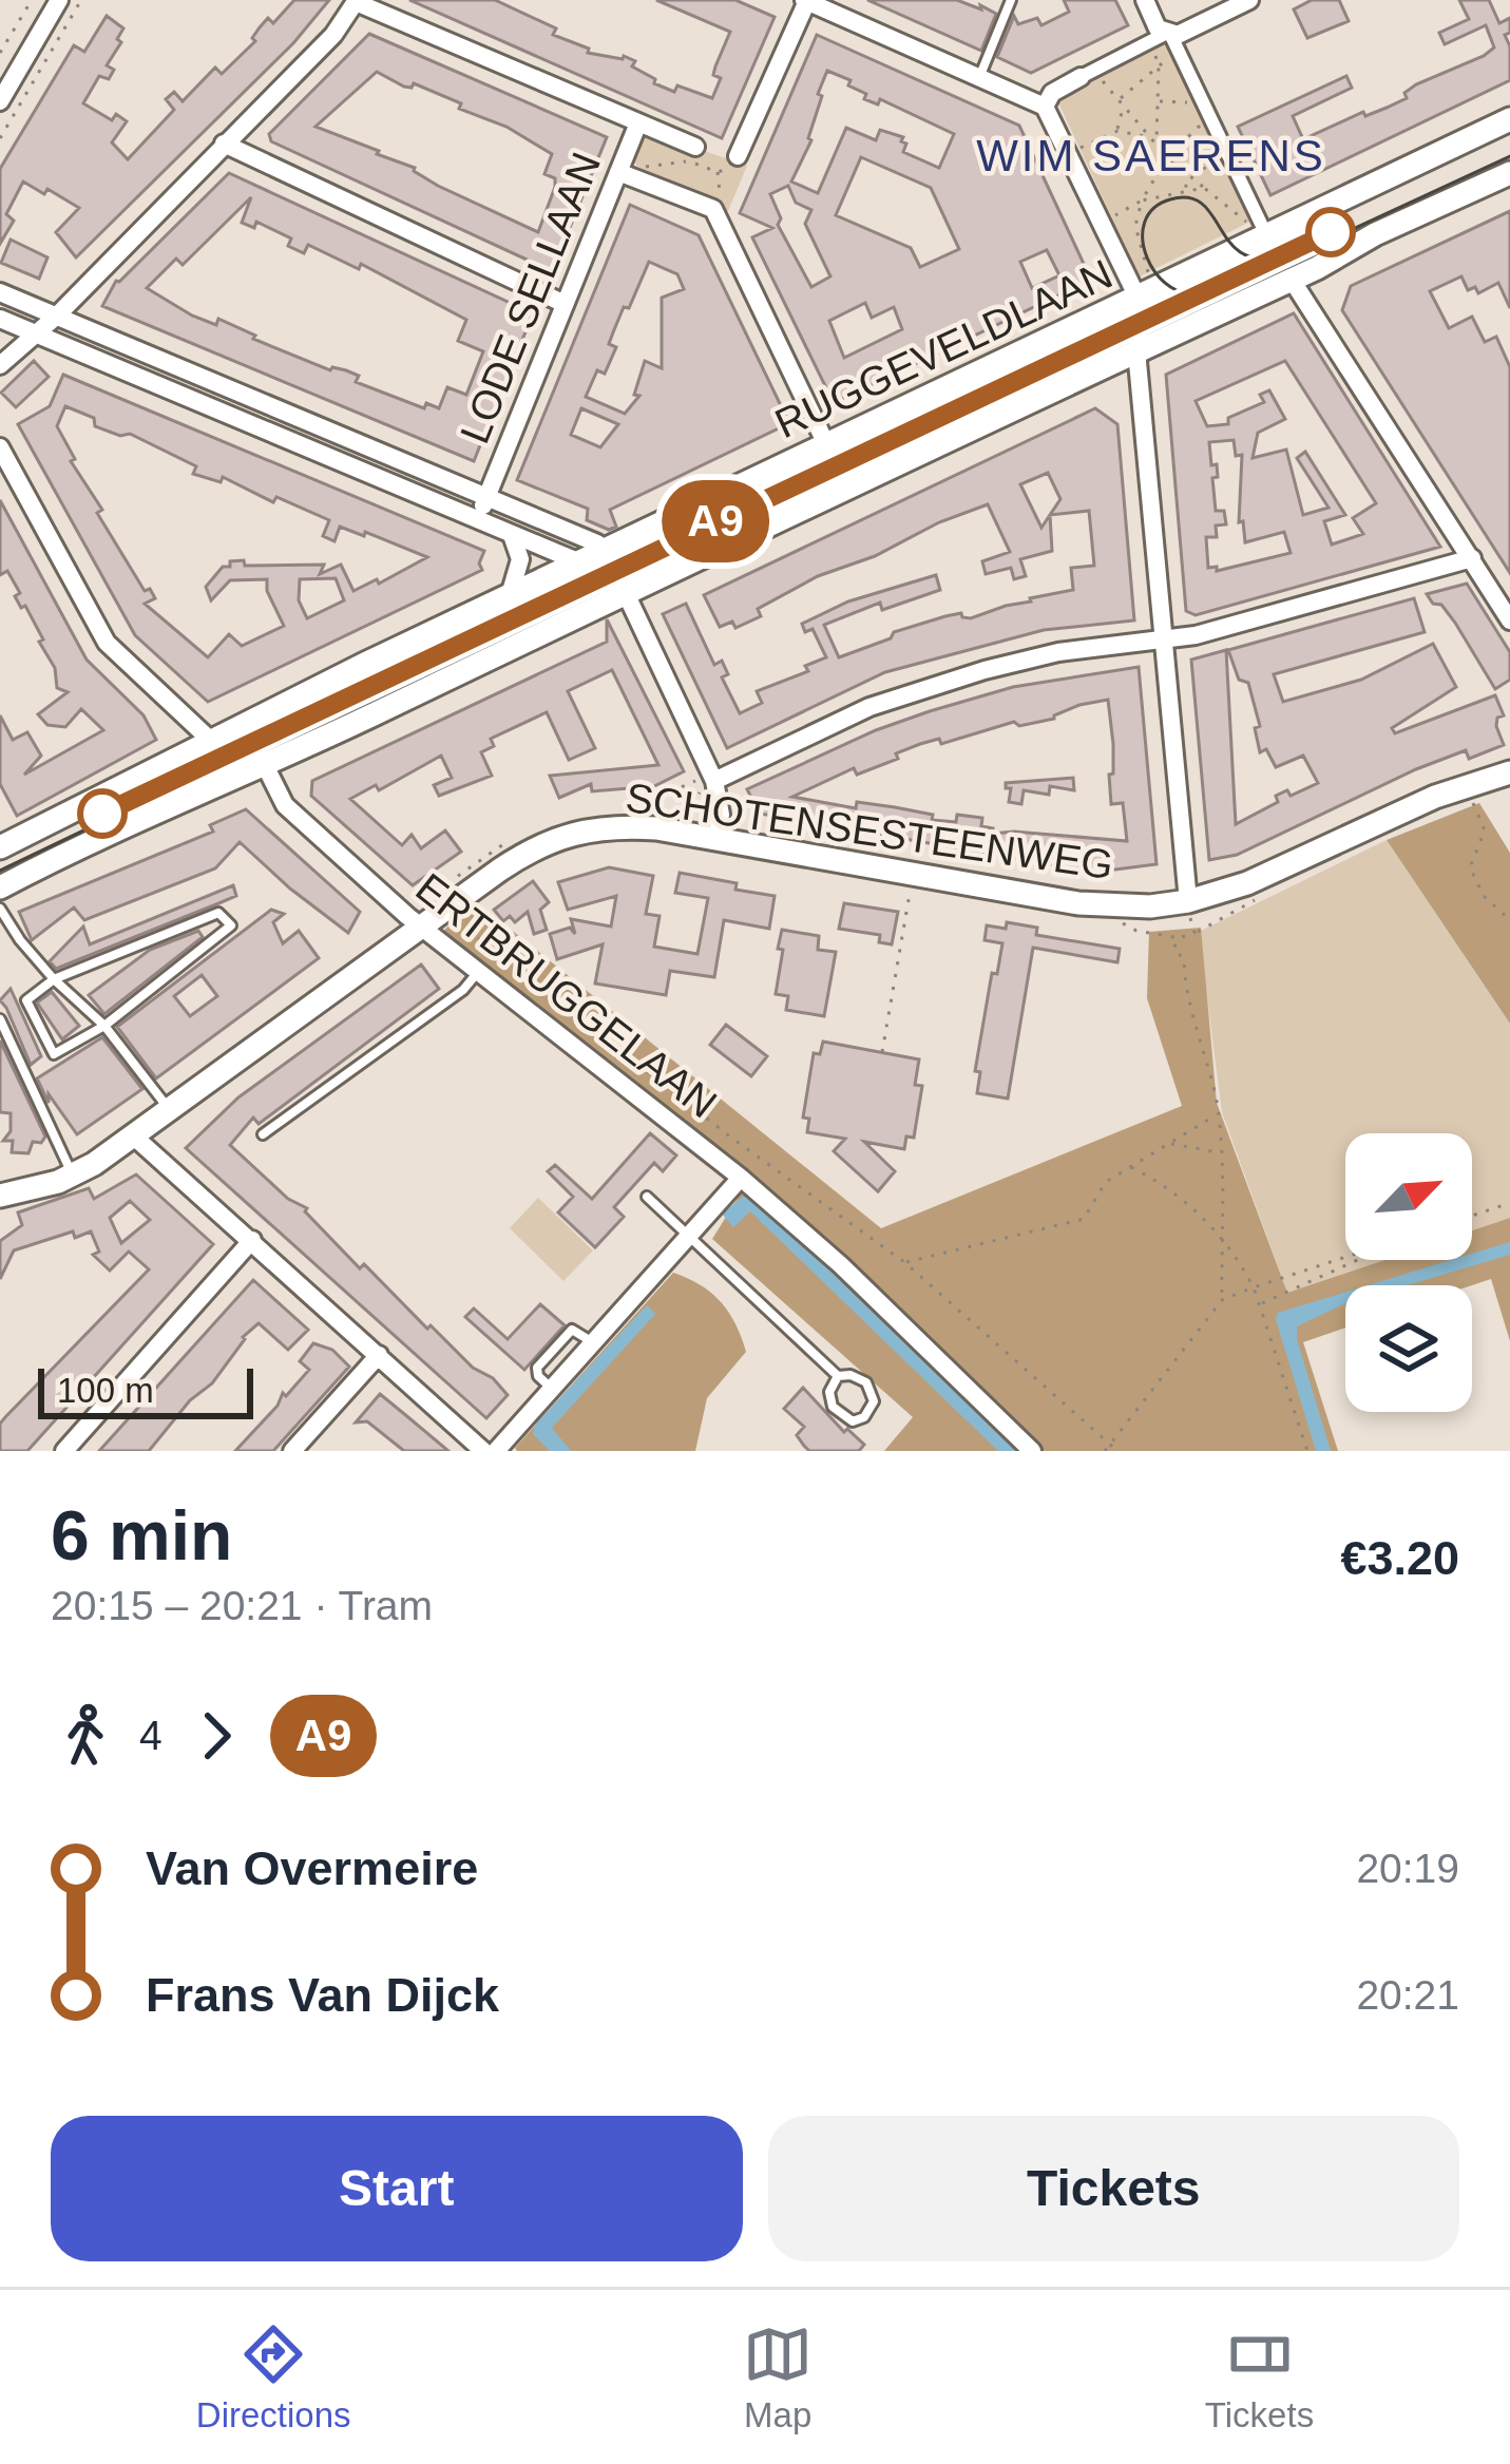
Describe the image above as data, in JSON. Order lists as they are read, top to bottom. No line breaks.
{"streets":{"street":["LODE SELLAAN","RUGGEVELDLAAN","SCHOTENSESTEENWEG","ERTBRUGGELAAN"]},"crossings":[["RUGGEVELDLAAN","ERTBRUGGELAAN"],["SCHOTENSESTEENWEG","ERTBRUGGELAAN"]],"districts":["WIM SAERENS"],"lines":["tram line A9"],"scale_bar":"100 m","north":"top right","page":{"on_map":"A9","scale":"100 m","heading":["6 min","20:15 – 20:21 · Tram","€3.20"],"legs":["4","A9"],"list":[{"name":"Van Overmeire","value":"20:19"},{"name":"Frans Van Dijck","value":"20:21"}],"buttons":["Start","Tickets"],"tabs":["Directions","Map","Tickets"]}}
